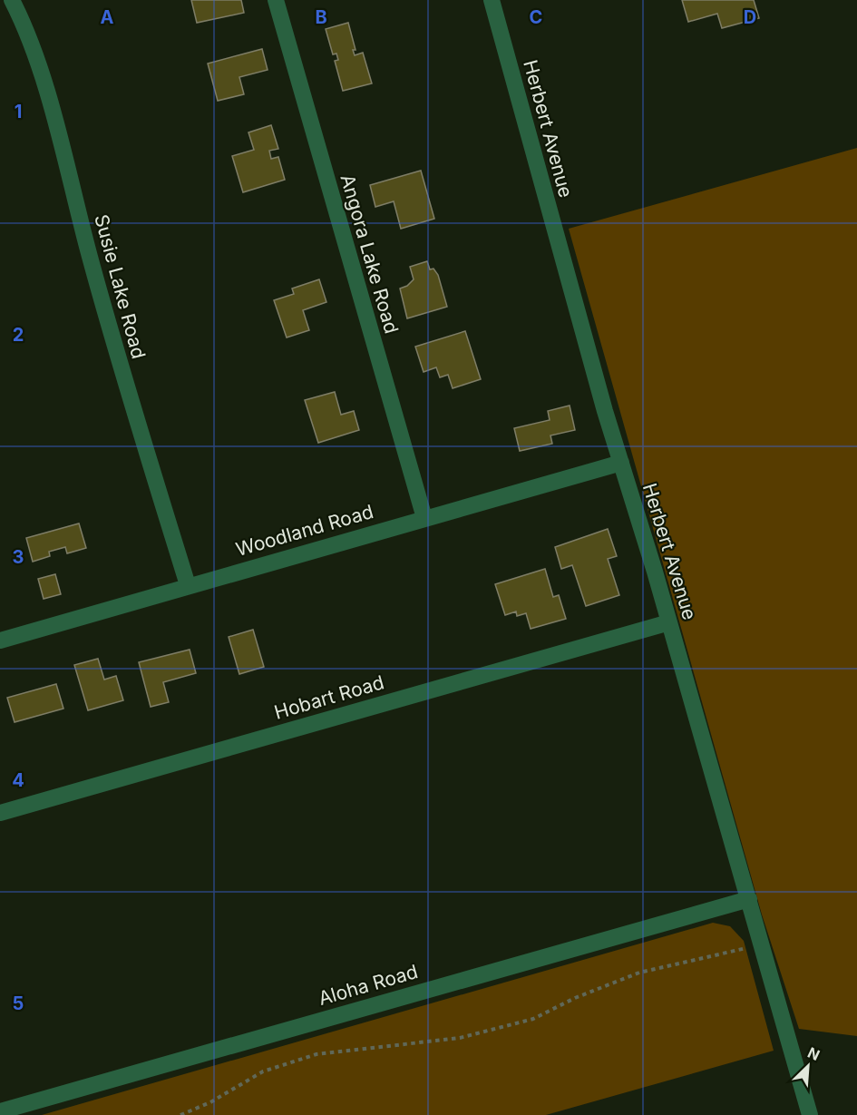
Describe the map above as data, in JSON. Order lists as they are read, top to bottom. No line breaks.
{"streets":{"street":["Herbert Avenue","Angora Lake Road","Susie Lake Road","Woodland Road","Hobart Road","Aloha Road"]},"crossings":[["Herbert Avenue","Woodland Road"],["Herbert Avenue","Hobart Road"],["Herbert Avenue","Aloha Road"],["Angora Lake Road","Woodland Road"],["Susie Lake Road","Woodland Road"]],"north":"top right","grid":{"columns":["A","B","C","D"],"rows":["1","2","3","4","5"]}}
